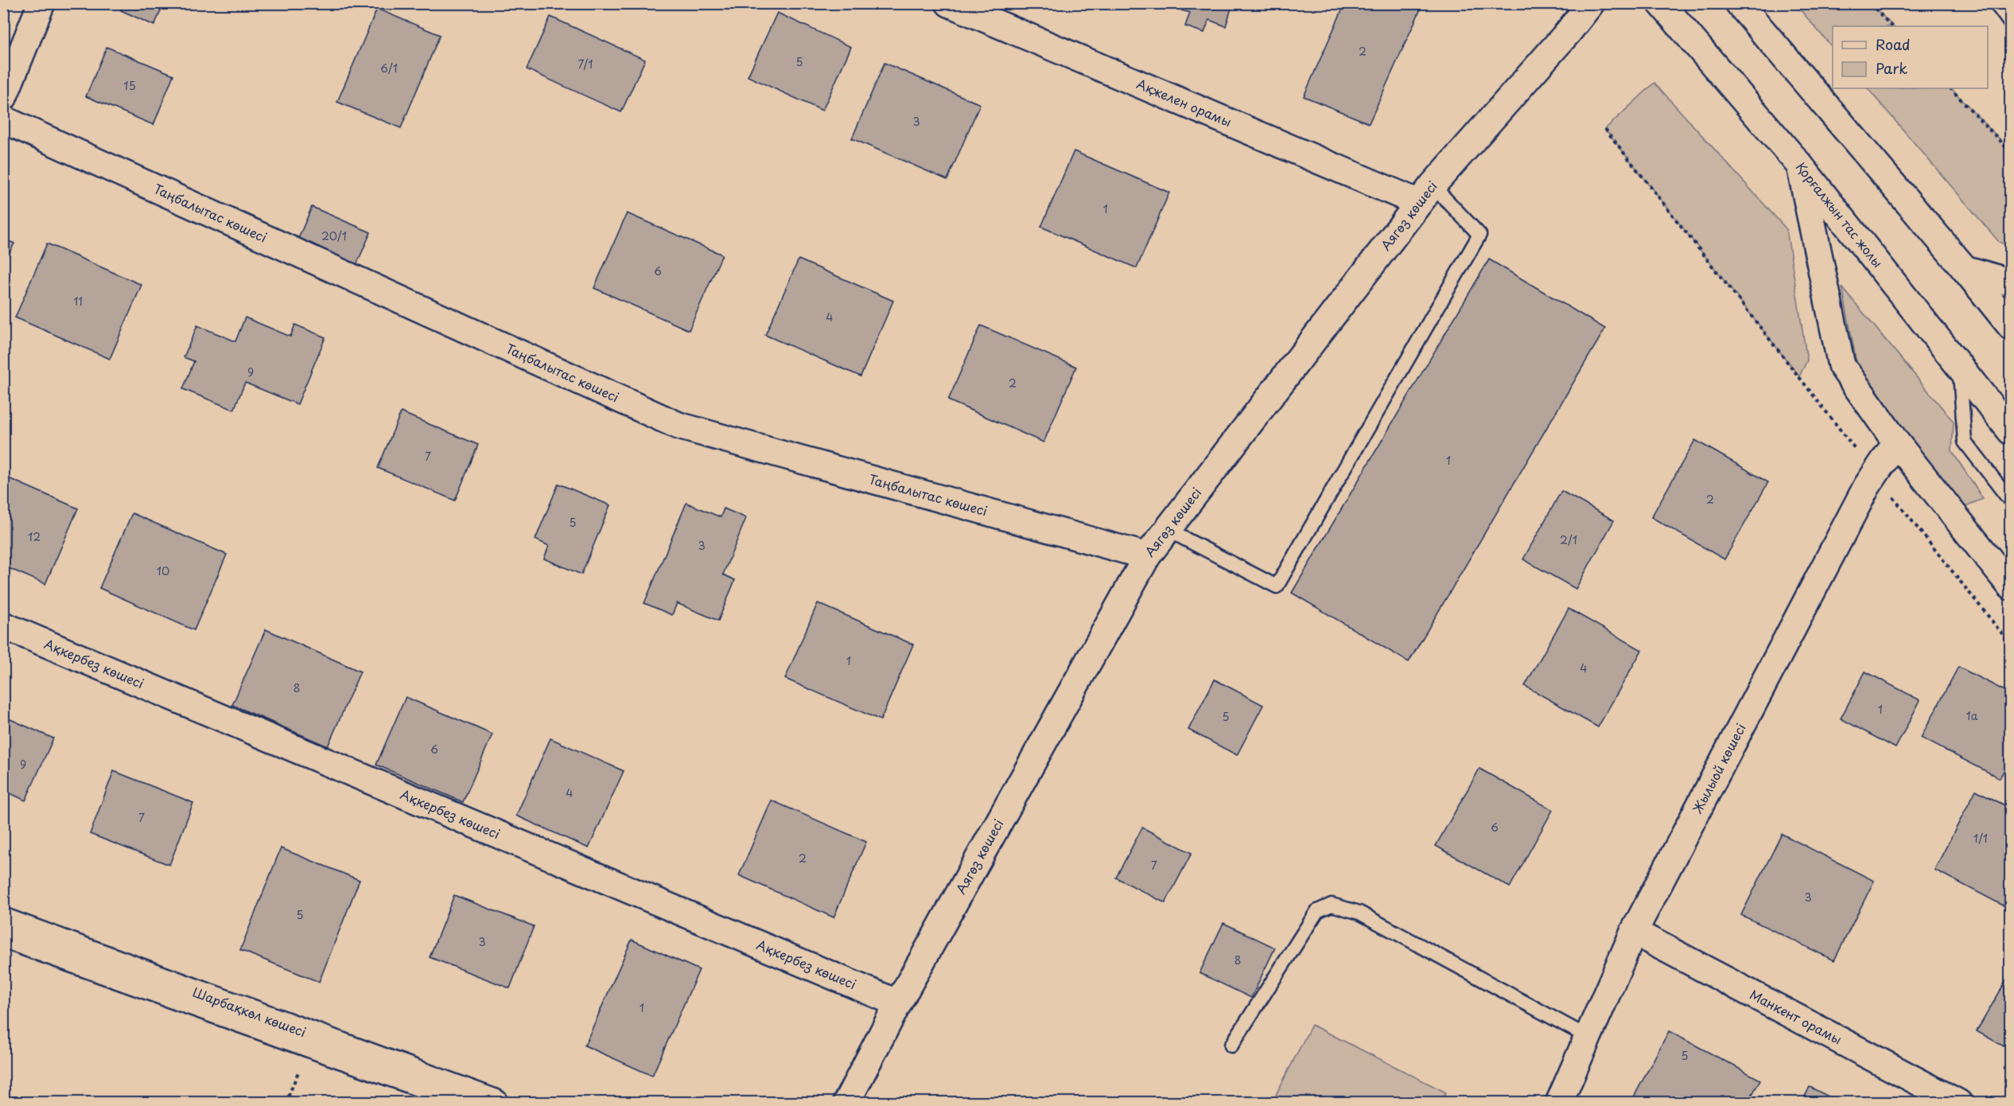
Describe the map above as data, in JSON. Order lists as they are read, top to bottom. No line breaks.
{"streets":{"street":["Ақжелен орамы","Таңбалытас көшесі","Қорғалжын тас жолы","Аягөз көшесі","Ақкербез көшесі","Жылыой көшесі","Шарбақкөл көшесі","Манкент орамы"]},"crossings":[["Ақжелен орамы","Аягөз көшесі"],["Таңбалытас көшесі","Аягөз көшесі"],["Аягөз көшесі","Ақкербез көшесі"],["Жылыой көшесі","Манкент орамы"]],"house_numbers":["2","5","7/1","6/1","15","3","1","20/1","6","11","4","9","2","7","1","2","5","12","2/1","3","10","1","4","8","1","1а","5","6","9","4","7","6","1/1","2","7","3","5","3","8","1","5"],"legend":["Road","Park"]}
